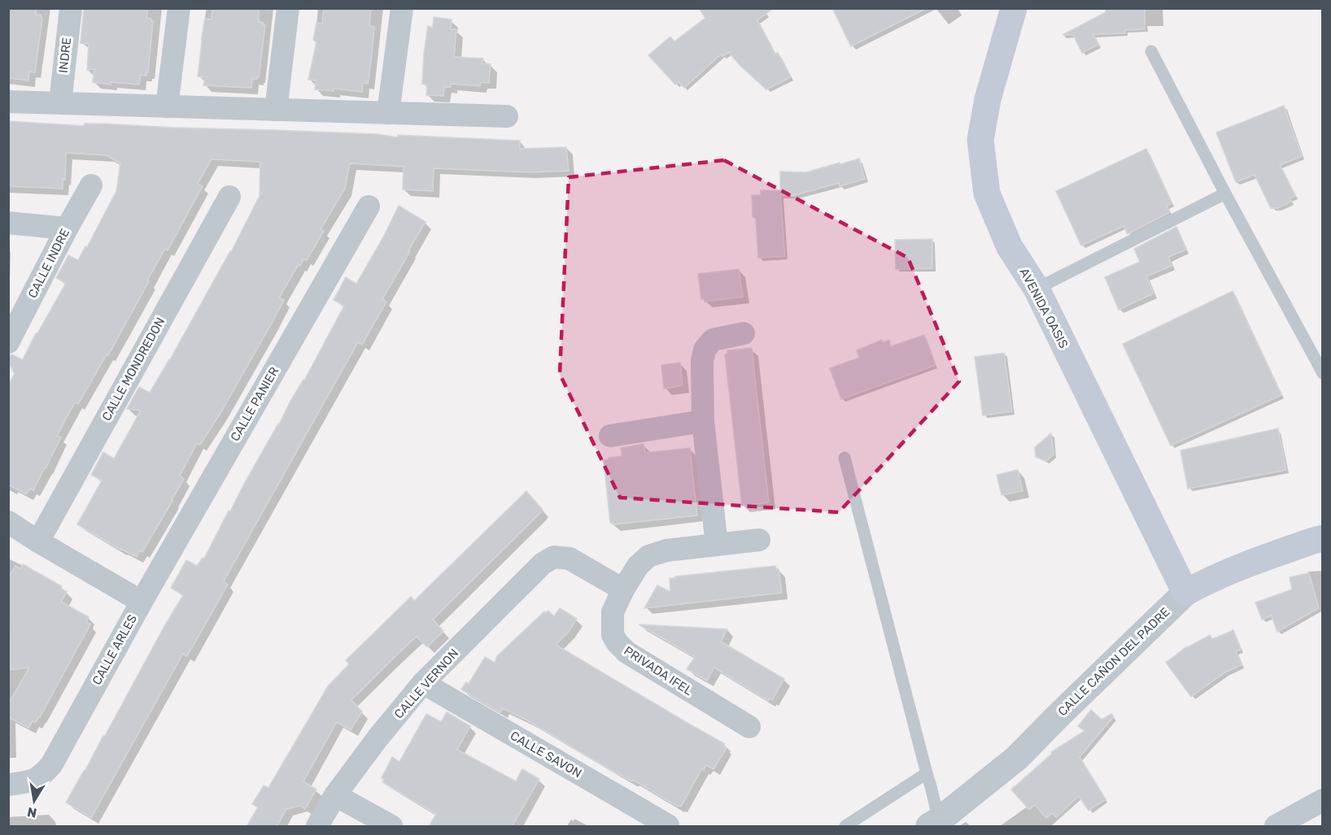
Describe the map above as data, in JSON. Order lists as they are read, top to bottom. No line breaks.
{"streets":{"main road":["AVENIDA OASIS","CALLE CAÑON DEL PADRE"],"street":["INDRE","CALLE INDRE","CALLE MONDREDON","CALLE PANIER","CALLE ARLES","PRIVADA IFEL","CALLE VERNON","CALLE SAVON"]},"crossings":[["AVENIDA OASIS","CALLE CAÑON DEL PADRE"],["CALLE MONDREDON","CALLE ARLES"],["CALLE PANIER","CALLE ARLES"],["PRIVADA IFEL","CALLE VERNON"],["CALLE VERNON","CALLE SAVON"]],"north":"bottom"}
